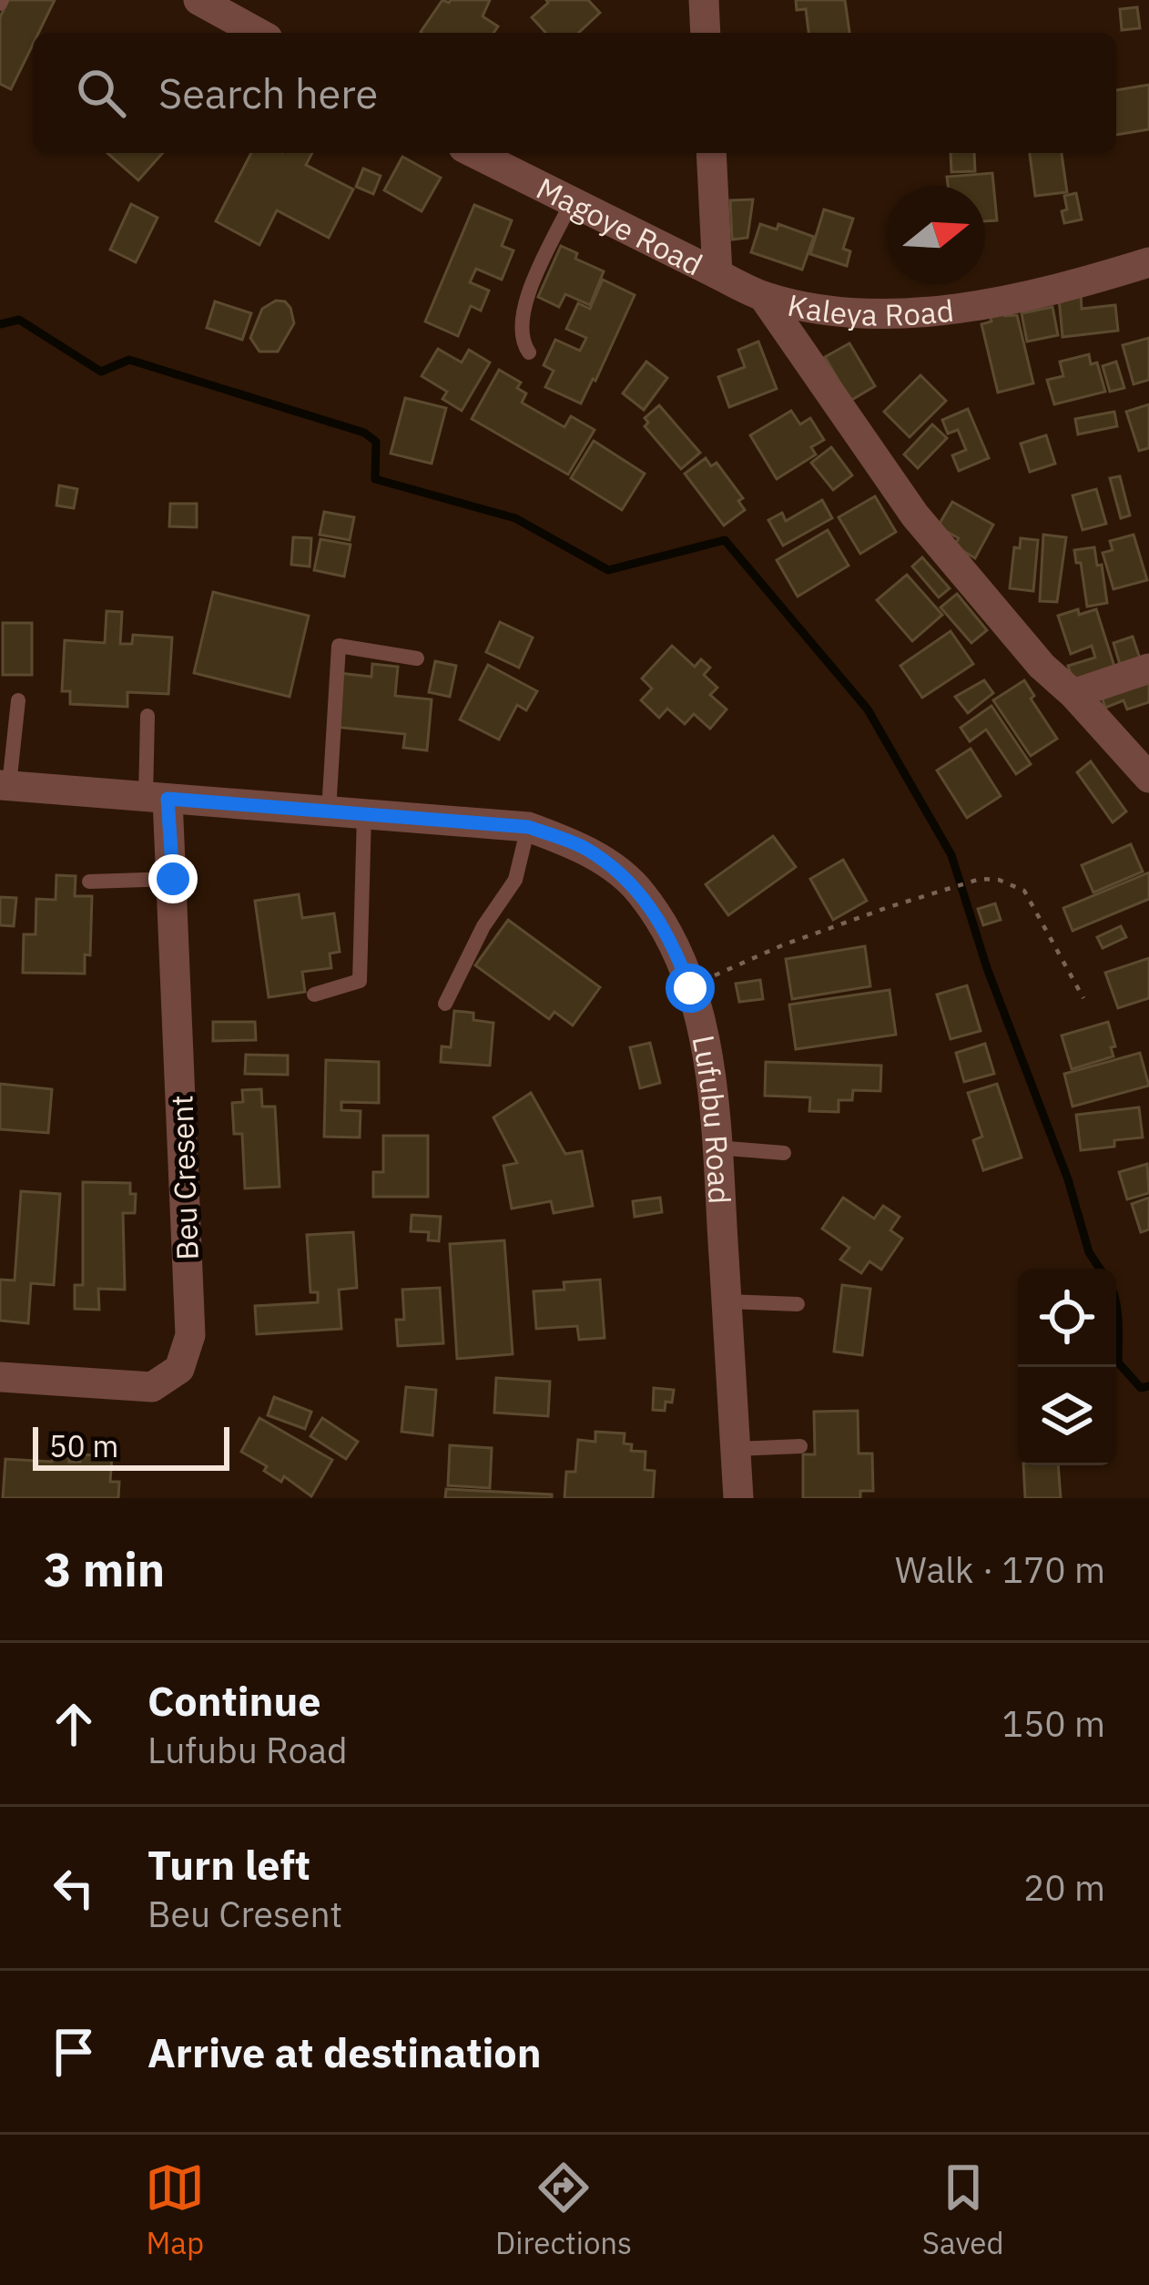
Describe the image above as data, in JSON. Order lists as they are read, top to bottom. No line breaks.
{"streets":{"street":["Magoye Road","Kaleya Road","Lufubu Road","Beu Cresent"]},"crossings":[["Magoye Road","Kaleya Road"],["Lufubu Road","Beu Cresent"]],"scale_bar":"50 m","north":"right","page":{"search":"Search here","scale":"50 m","heading":["3 min","Walk · 170 m"],"list":[["Continue","Lufubu Road","150 m"],["Turn left","Beu Cresent","20 m"],"Arrive at destination"],"nav":["Map","Directions","Saved"]}}
